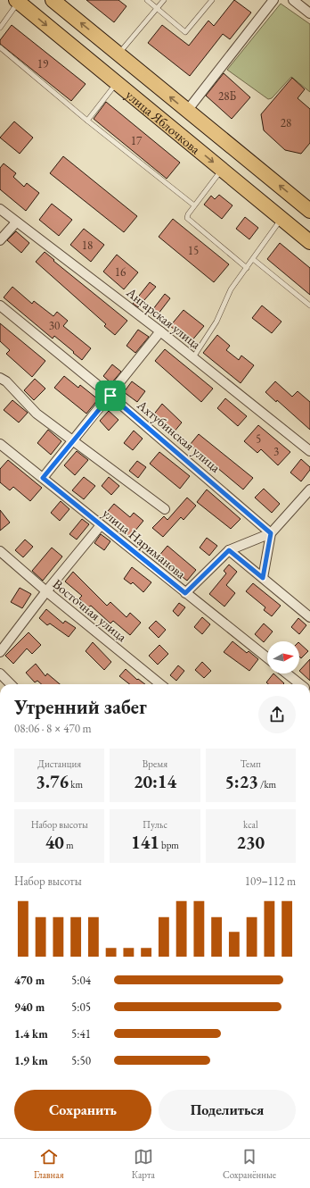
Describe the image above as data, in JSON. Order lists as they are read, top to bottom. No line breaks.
{"streets":{"main road":["улица Яблочкова"],"street":["Ангарская улица","Ахтубинская улица","улица Нариманова","Восточная улица"]},"house_numbers":["19","28Б","28","17","18","15","16","30","5","3"],"north":"right","page":{"heading":["Утренний забег","08:06 · 8 × 470 m"],"stats":[["Дистанция","3.76 km"],["Время","20:14"],["Темп","5:23 /km"],["Набор высоты","40 m"],["Пульс","141 bpm"],["kcal","230"]],"chart":["Набор высоты","109–112 m"],"list":[{"name":"470 m","note":"5:04"},{"name":"940 m","note":"5:05"},{"name":"1.4 km","note":"5:41"},{"name":"1.9 km","note":"5:50"}],"buttons":["Сохранить","Поделиться"],"tabs":["Главная","Карта","Сохранённые"]}}
